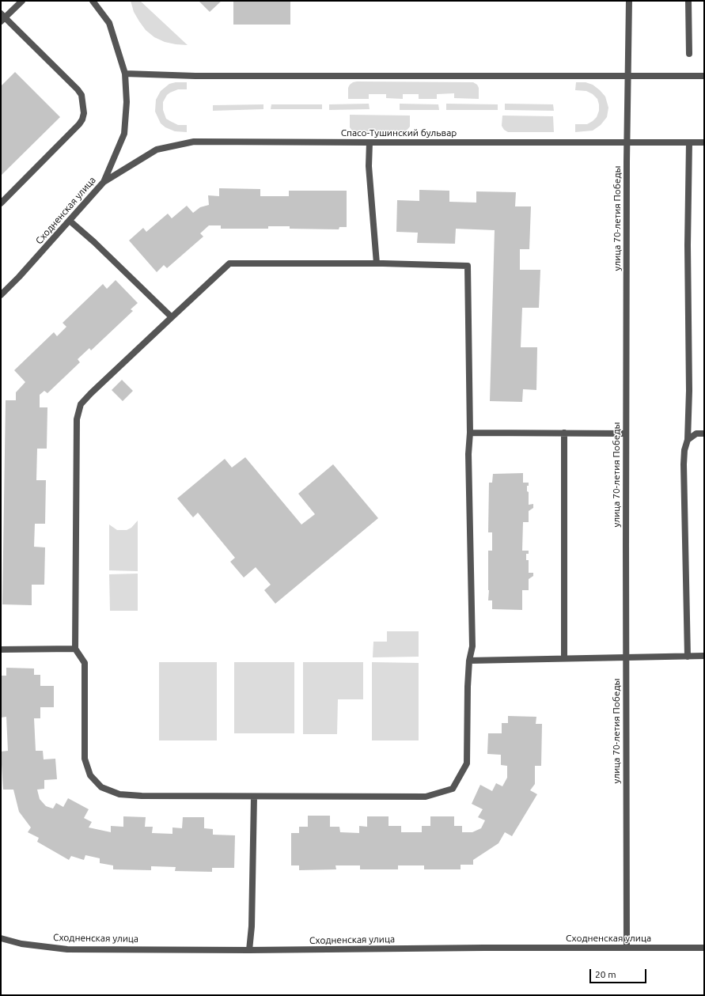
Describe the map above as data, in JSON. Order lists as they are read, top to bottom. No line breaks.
{"streets":{"street":["Спасо-Тушинский бульвар","Сходненская улица","улица 70-летия Победы"]},"crossings":[["Спасо-Тушинский бульвар","Сходненская улица"],["Спасо-Тушинский бульвар","улица 70-летия Победы"],["Сходненская улица","улица 70-летия Победы"]],"scale_bar":"20 m"}
